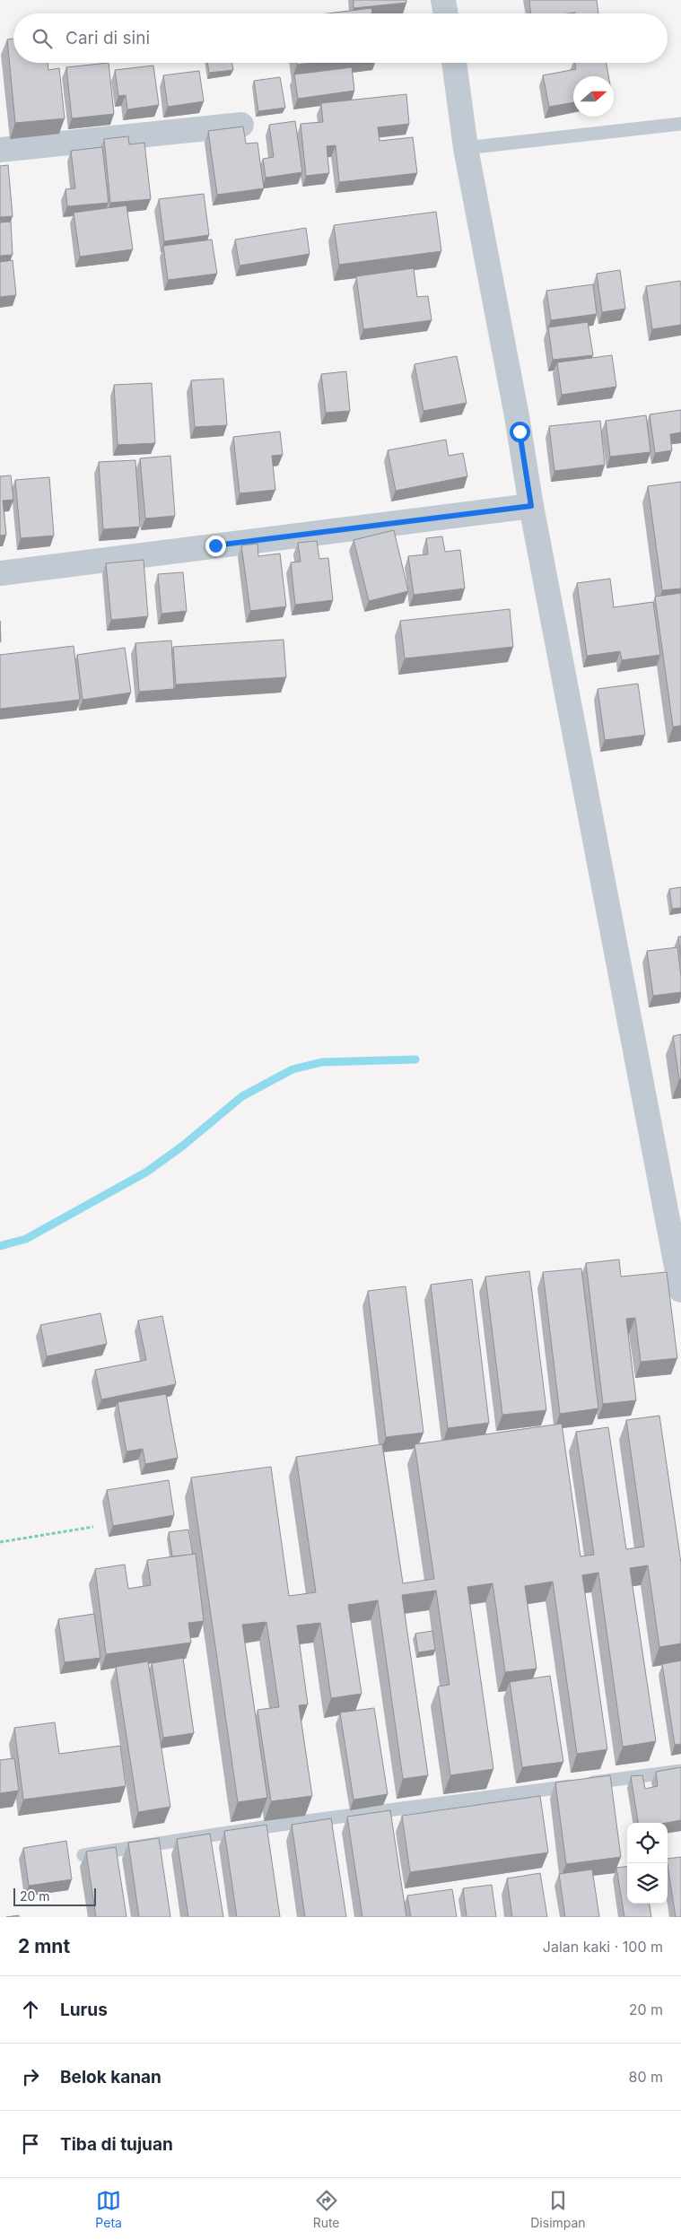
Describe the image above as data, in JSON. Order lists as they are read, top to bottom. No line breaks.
{"scale_bar":"20 m","north":"right","page":{"search":"Cari di sini","scale":"20 m","heading":["2 mnt","Jalan kaki · 100 m"],"list":[["Lurus","20 m"],["Belok kanan","80 m"],"Tiba di tujuan"],"nav":["Peta","Rute","Disimpan"]}}
